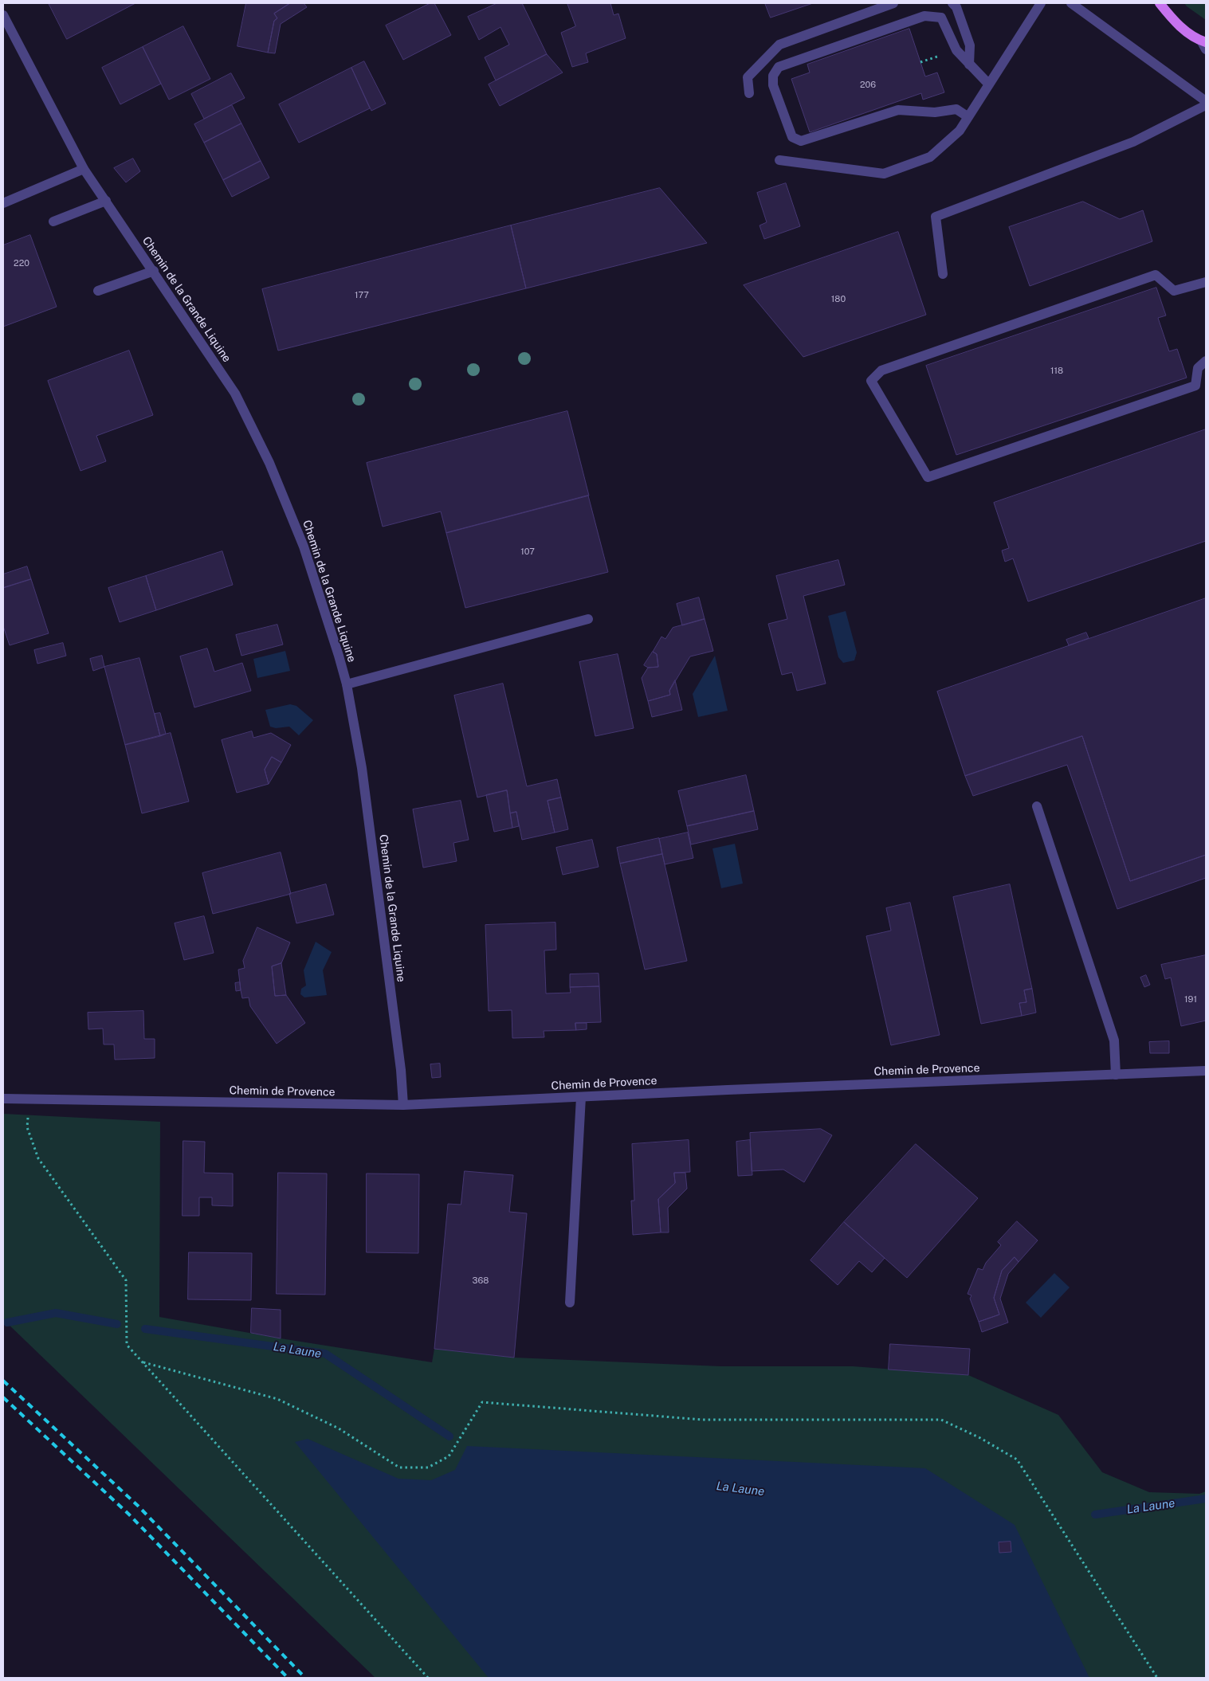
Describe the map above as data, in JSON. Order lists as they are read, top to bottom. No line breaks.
{"streets":{"street":["Chemin de la Grande Liquine","Chemin de Provence"]},"crossings":[["Chemin de la Grande Liquine","Chemin de Provence"]],"water":["La Laune"],"house_numbers":["206","220","177","180","118","107","191","368"]}
